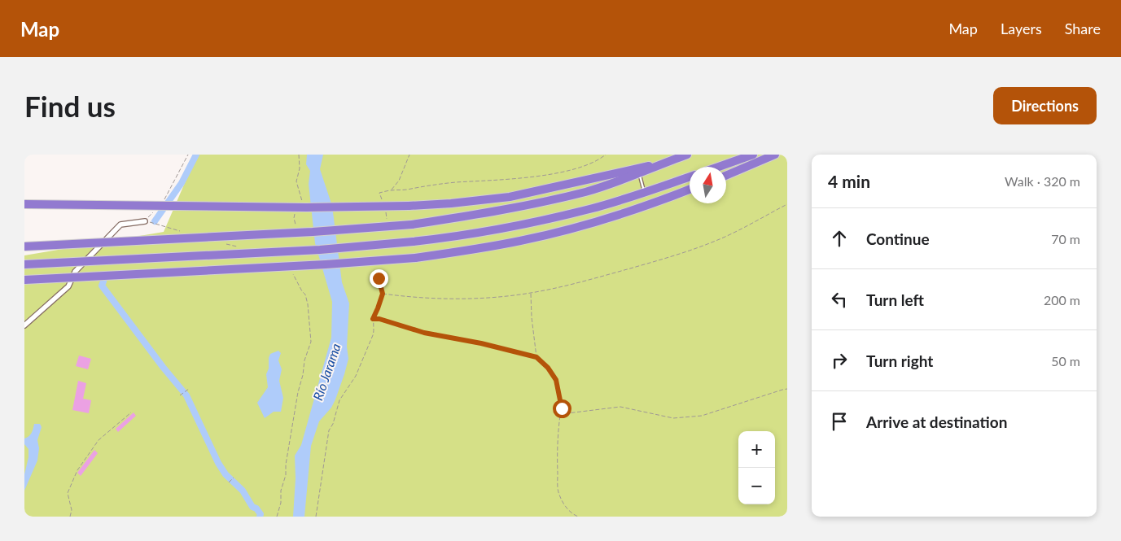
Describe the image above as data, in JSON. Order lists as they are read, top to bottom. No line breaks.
{"water":["Río Jarama"],"north":"top","page":{"header":"Map","nav":["Map","Layers","Share"],"buttons":"Directions","title":"Find us","heading":["4 min","Walk · 320 m"],"list":[["Continue","70 m"],["Turn left","200 m"],["Turn right","50 m"],"Arrive at destination"],"map_buttons":["+","−"]}}
